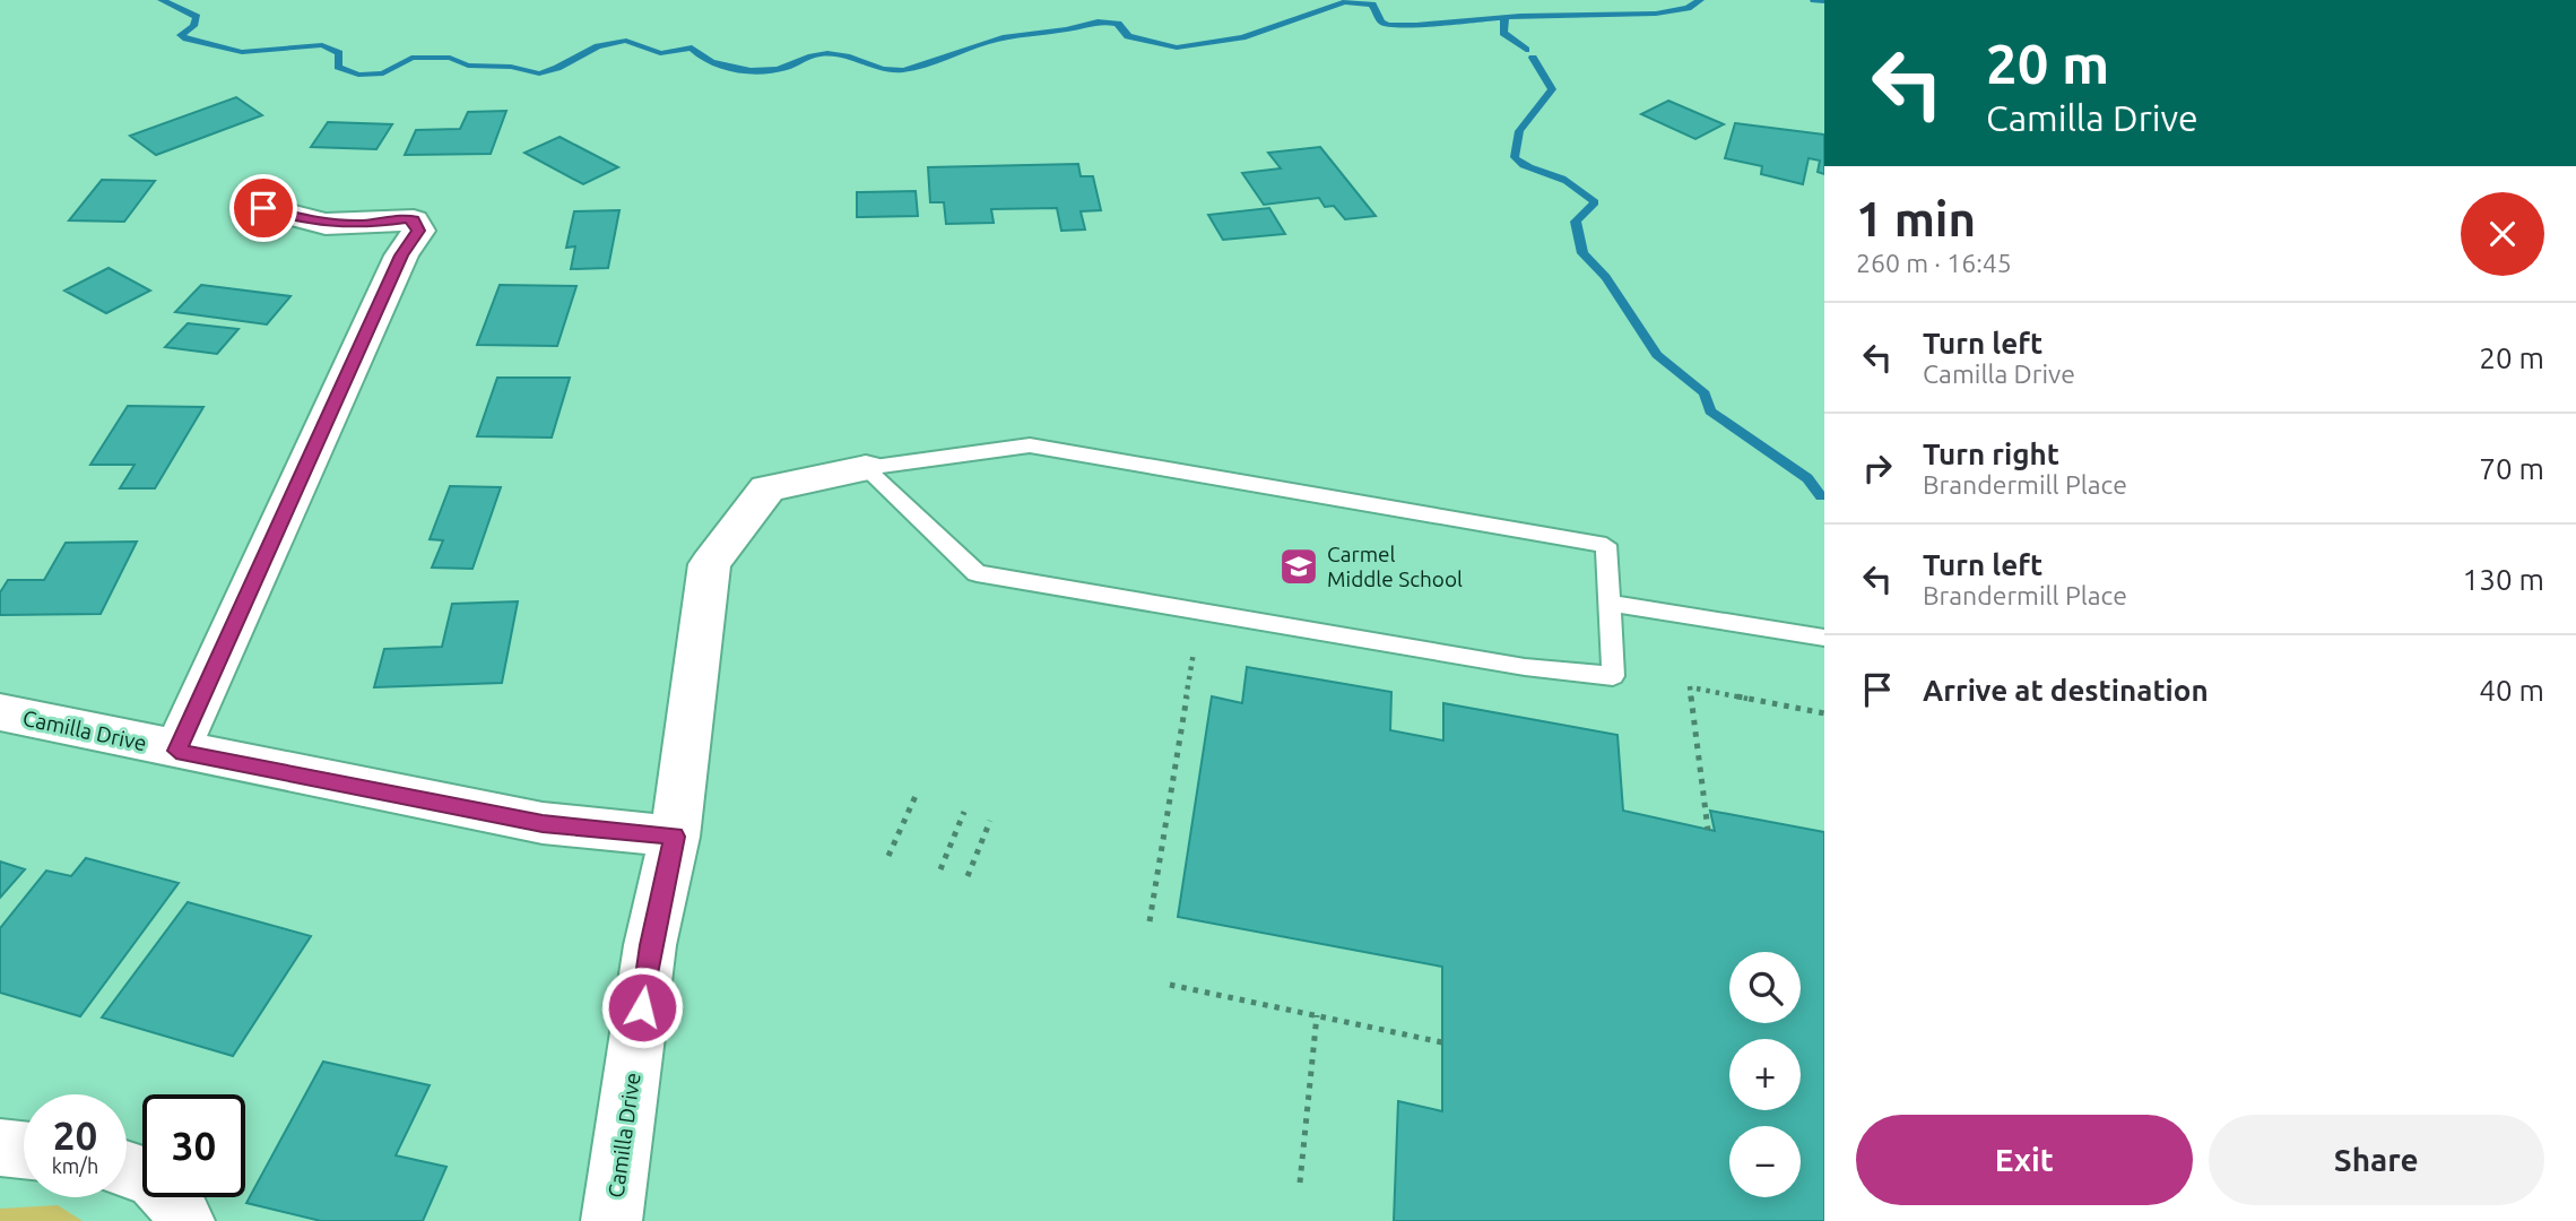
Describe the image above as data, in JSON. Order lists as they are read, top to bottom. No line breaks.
{"streets":{"street":["Camilla Drive"]},"places":{"school or university":["Carmel Middle School"]},"page":{"turn":["20 m","Camilla Drive"],"heading":["1 min","260 m · 16:45"],"list":[{"name":"Turn left","note":"Camilla Drive","value":"20 m"},{"name":"Turn right","note":"Brandermill Place","value":"70 m"},{"name":"Turn left","note":"Brandermill Place","value":"130 m"},{"name":"Arrive at destination","value":"40 m"}],"map_buttons":["+","−"],"speed":"20 km/h","limit":"30","buttons":["Exit","Share"]}}
